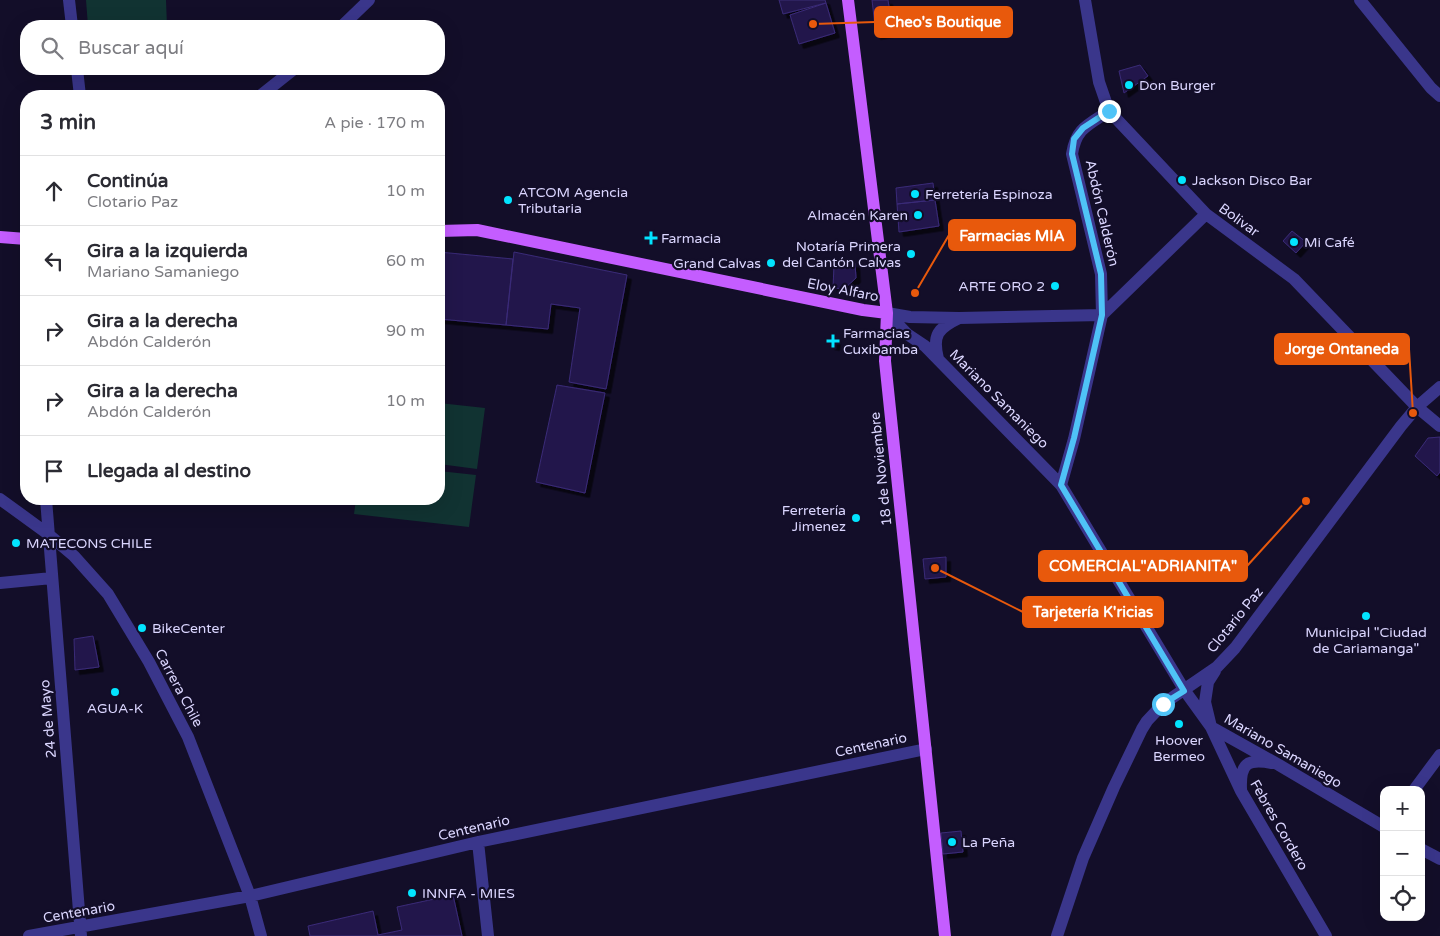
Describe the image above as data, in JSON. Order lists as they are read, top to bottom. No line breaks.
{"streets":{"main road":["Eloy Alfaro","18 de Noviembre"],"street":["Abdón Calderón","Bolivar","Mariano Samaniego","Clotario Paz","Carrera Chile","24 de Mayo","Centenario","Febres Cordero"]},"crossings":[["Abdón Calderón","Bolivar"],["Abdón Calderón","Eloy Alfaro"],["Abdón Calderón","Mariano Samaniego"],["Bolivar","Clotario Paz"],["Eloy Alfaro","Mariano Samaniego"],["Eloy Alfaro","18 de Noviembre"],["Mariano Samaniego","18 de Noviembre"],["Mariano Samaniego","Clotario Paz"],["Mariano Samaniego","Febres Cordero"],["18 de Noviembre","Centenario"],["Carrera Chile","24 de Mayo"],["Carrera Chile","Centenario"],["24 de Mayo","Centenario"]],"places":{"other":["Cheo's Boutique","Don Burger","Jackson Disco Bar","Ferretería Espinoza","ATCOM Agencia Tributaria","Almacén Karen","Mi Café","Notaría Primera del Cantón Calvas","Grand Calvas","ARTE ORO 2","Farmacias MIA","Jorge Ontaneda","COMERCIAL\"ADRIANITA\"","Ferretería Jimenez","MATECONS CHILE","Tarjetería K'ricias","Municipal \"Ciudad de Cariamanga\"","BikeCenter","AGUA-K","Hoover Bermeo","La Peña","INNFA - MIES"],"health":["Farmacia","Farmacias Cuxibamba"]},"page":{"search":"Buscar aquí","heading":["3 min","A pie · 170 m"],"list":[["Continúa","Clotario Paz","10 m"],["Gira a la izquierda","Mariano Samaniego","60 m"],["Gira a la derecha","Abdón Calderón","90 m"],["Gira a la derecha","Abdón Calderón","10 m"],"Llegada al destino"],"map_buttons":["+","−"]}}
